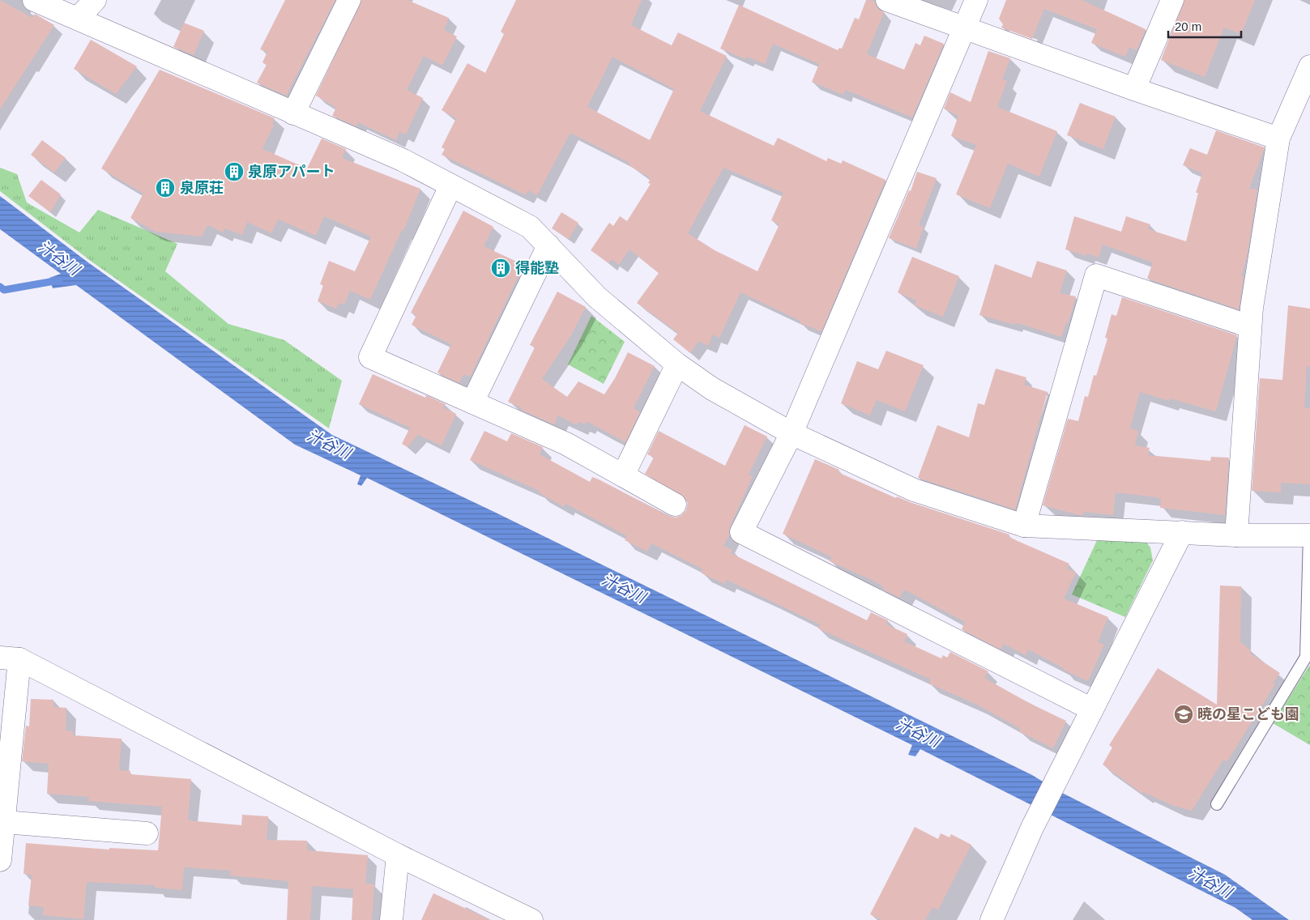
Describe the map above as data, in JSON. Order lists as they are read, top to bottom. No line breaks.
{"water":["汁谷川"],"places":{"building":["泉原アパート","泉原荘","得能塾"],"school or university":["暁の星こども園"]},"scale_bar":"20 m"}
